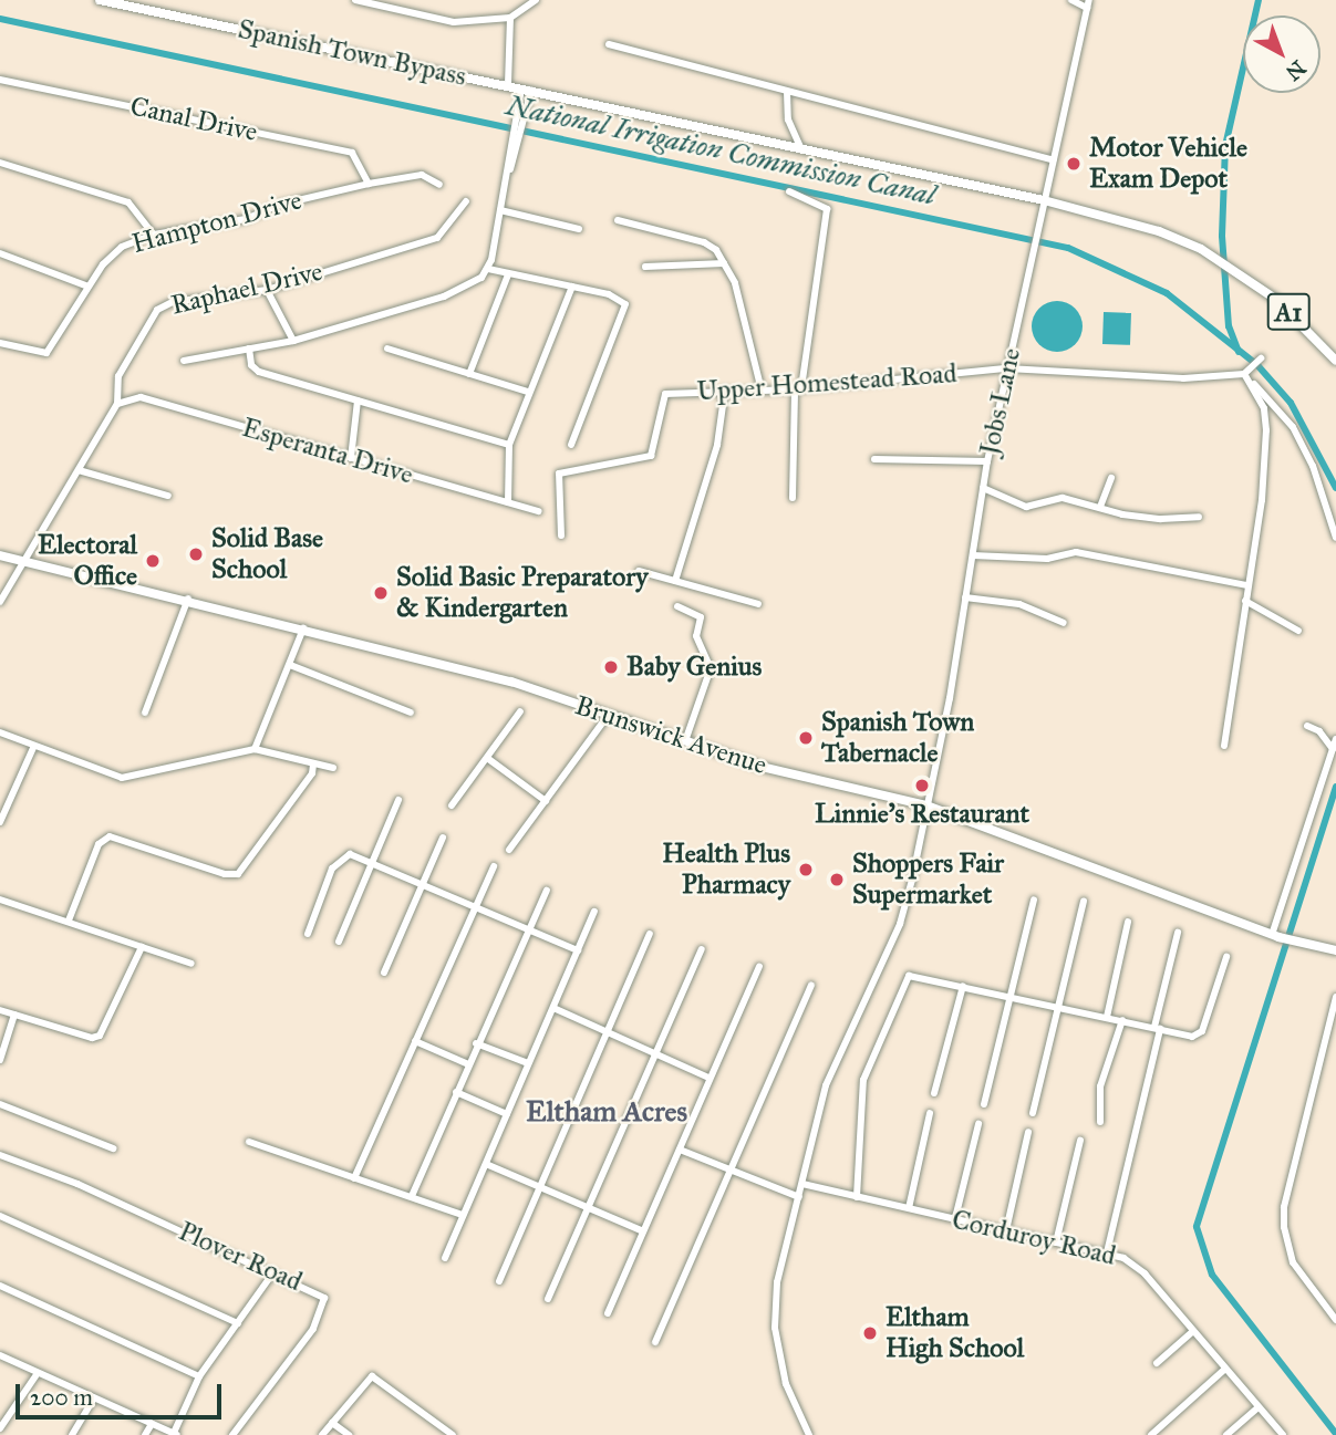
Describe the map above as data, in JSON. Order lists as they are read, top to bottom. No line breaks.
{"streets":{"main road":["Spanish Town Bypass","A1","Brunswick Avenue"],"street":["Canal Drive","Hampton Drive","Raphael Drive","Upper Homestead Road","Jobs Lane","Esperanta Drive","Corduroy Road","Plover Road"]},"crossings":[["Spanish Town Bypass","Jobs Lane"],["Canal Drive","Hampton Drive"],["Raphael Drive","Esperanta Drive"],["Upper Homestead Road","Jobs Lane"],["Jobs Lane","Brunswick Avenue"],["Jobs Lane","Corduroy Road"]],"districts":["Eltham Acres"],"water":["National Irrigation Commission Canal"],"places":["Motor Vehicle Exam Depot","Solid Base School","Electoral Office","Solid Basic Preparatory & Kindergarten","Baby Genius","Spanish Town Tabernacle","Linnie's Restaurant","Health Plus Pharmacy","Shoppers Fair Supermarket","Eltham High School"],"scale_bar":"200 m","north":"bottom right"}
